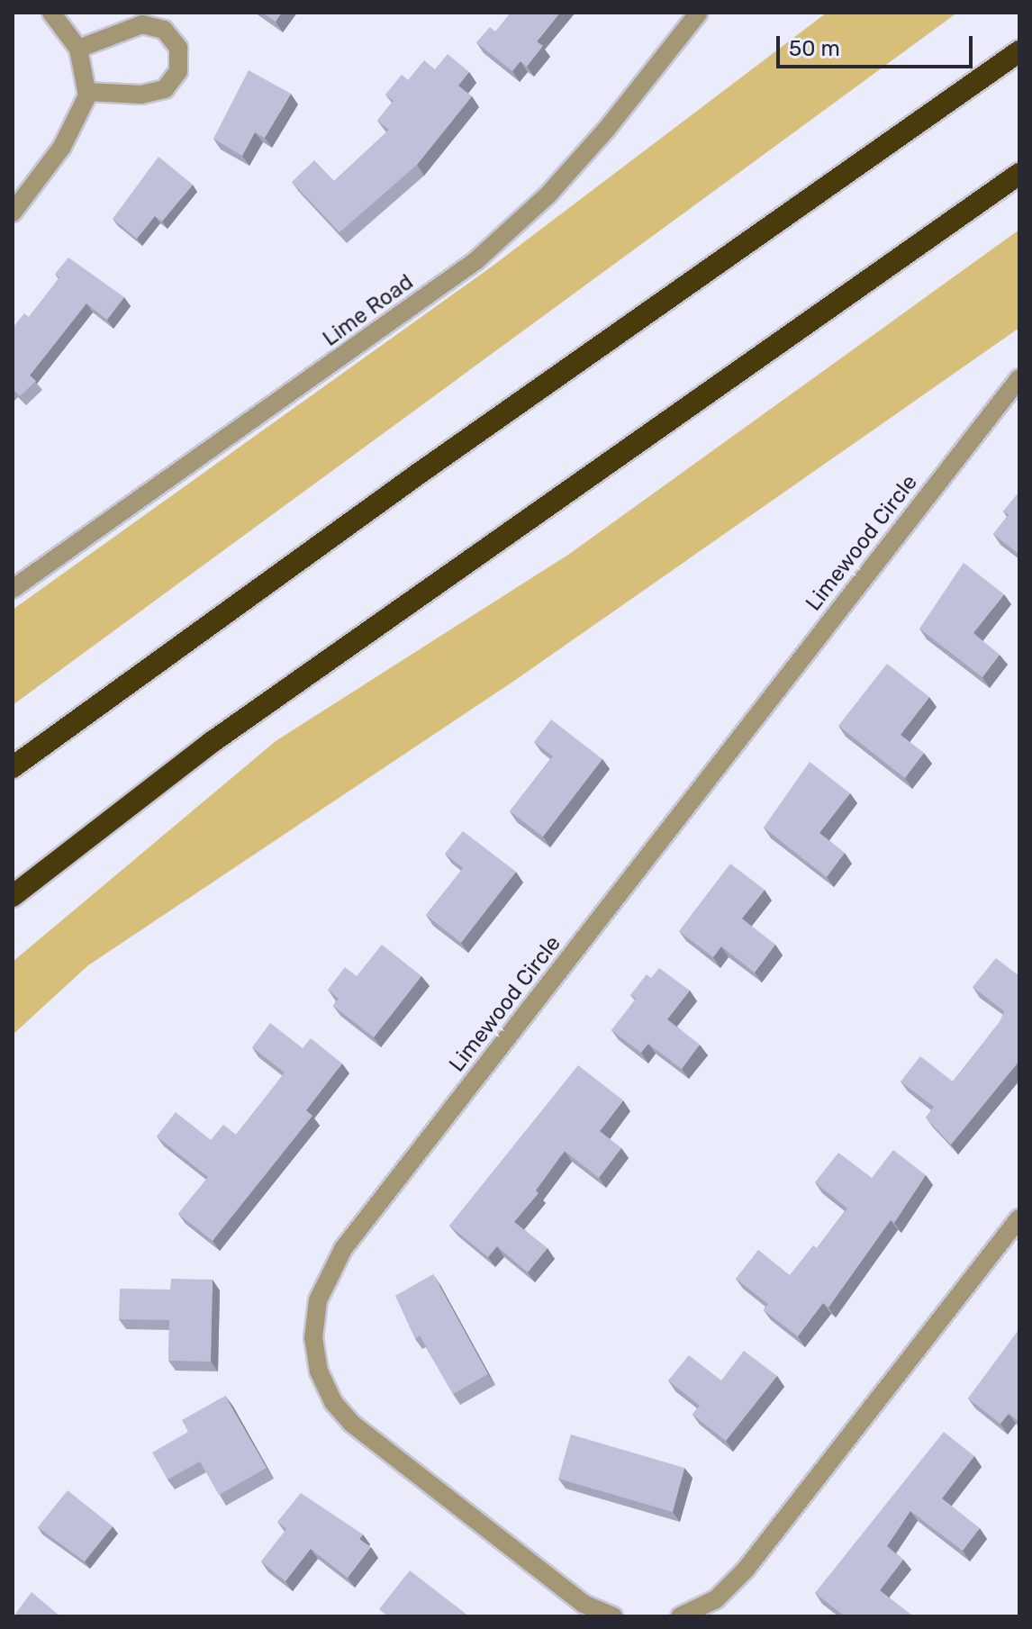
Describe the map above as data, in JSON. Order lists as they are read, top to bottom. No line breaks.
{"streets":{"street":["Lime Road","Limewood Circle"]},"scale_bar":"50 m"}
